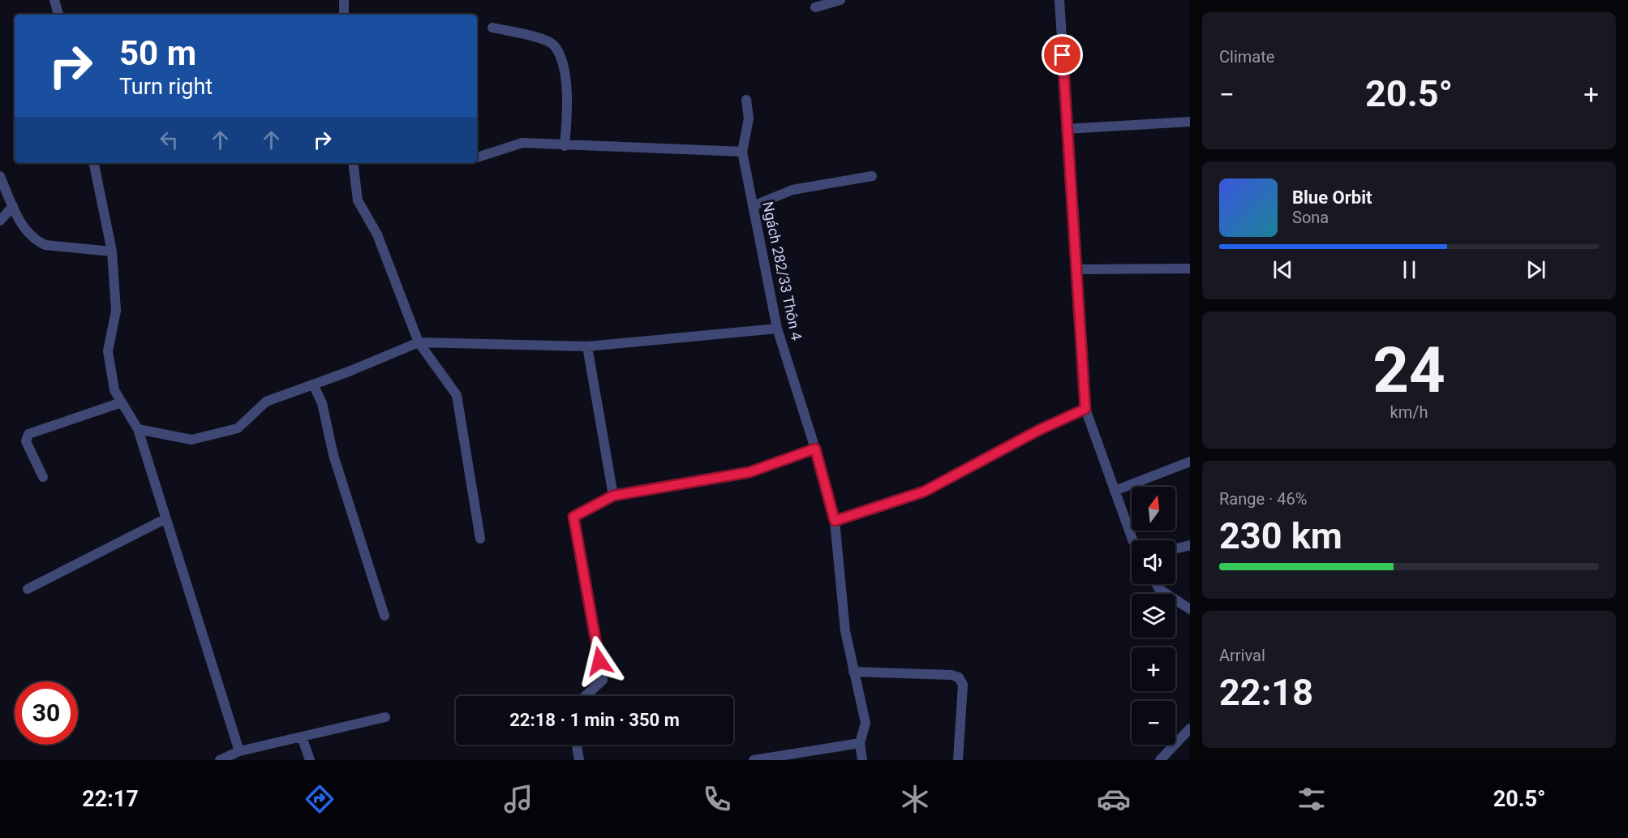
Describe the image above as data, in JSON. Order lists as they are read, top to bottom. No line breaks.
{"streets":{"street":["Ngách 282/33 Thôn 4"]},"north":"top","page":{"tile":["Climate",["24","km/h"],["Range · 46%","230 km"],["Arrival","22:18"]],"turn":["50 m","Turn right"],"heat":["−","20.5°","+"],"song":["Blue Orbit","Sona"],"map_buttons":["+","−"],"limit":"30","trip":"22:18 · 1 min · 350 m","tabs":["22:17","20.5°"]}}
